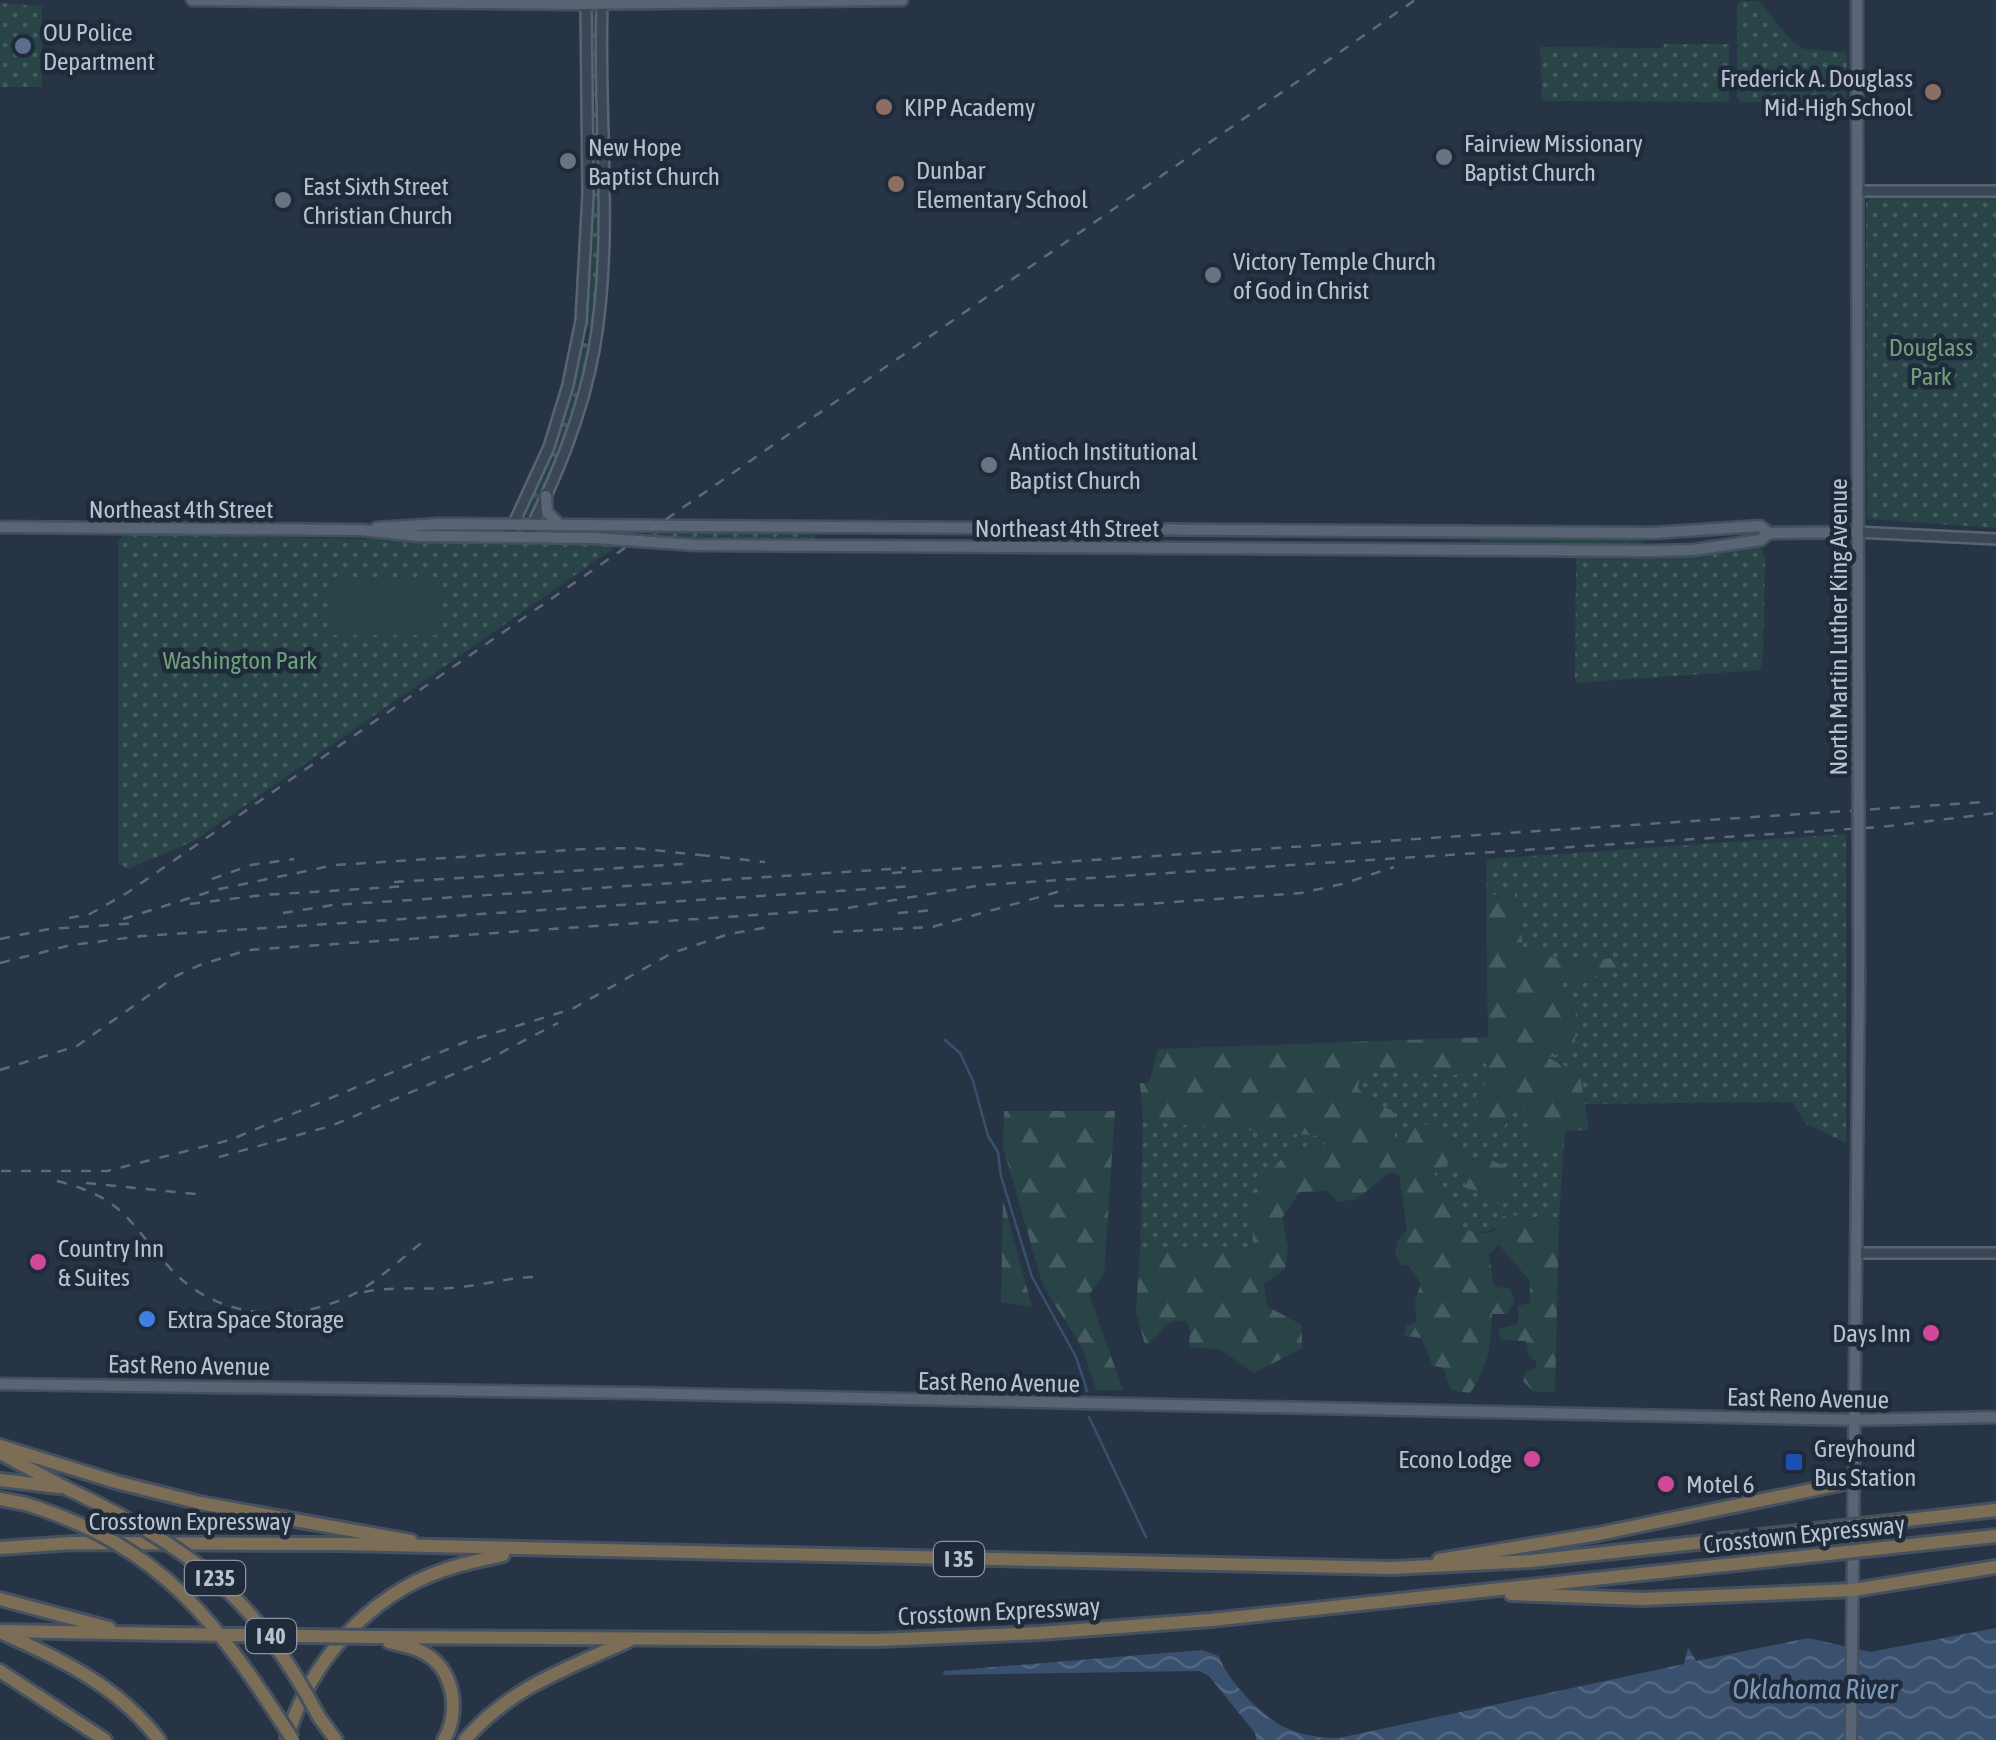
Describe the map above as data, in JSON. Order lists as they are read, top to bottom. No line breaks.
{"streets":{"highway":["Crosstown Expressway","I 35","I 235","I 40"],"main road":["Northeast 4th Street","North Martin Luther King Avenue","East Reno Avenue"]},"crossings":[["Northeast 4th Street","North Martin Luther King Avenue"],["North Martin Luther King Avenue","East Reno Avenue"],["Crosstown Expressway","I 35"]],"water":["Oklahoma River"],"parks":["Douglass Park","Washington Park"],"places":{"other":["OU Police Department","Frederick A. Douglass Mid-High School","KIPP Academy","Fairview Missionary Baptist Church","New Hope Baptist Church","Dunbar Elementary School","East Sixth Street Christian Church","Victory Temple Church of God in Christ","Antioch Institutional Baptist Church","Country Inn & Suites","Extra Space Storage","Days Inn","Econo Lodge","Motel 6"],"transit":["Greyhound Bus Station"]}}
